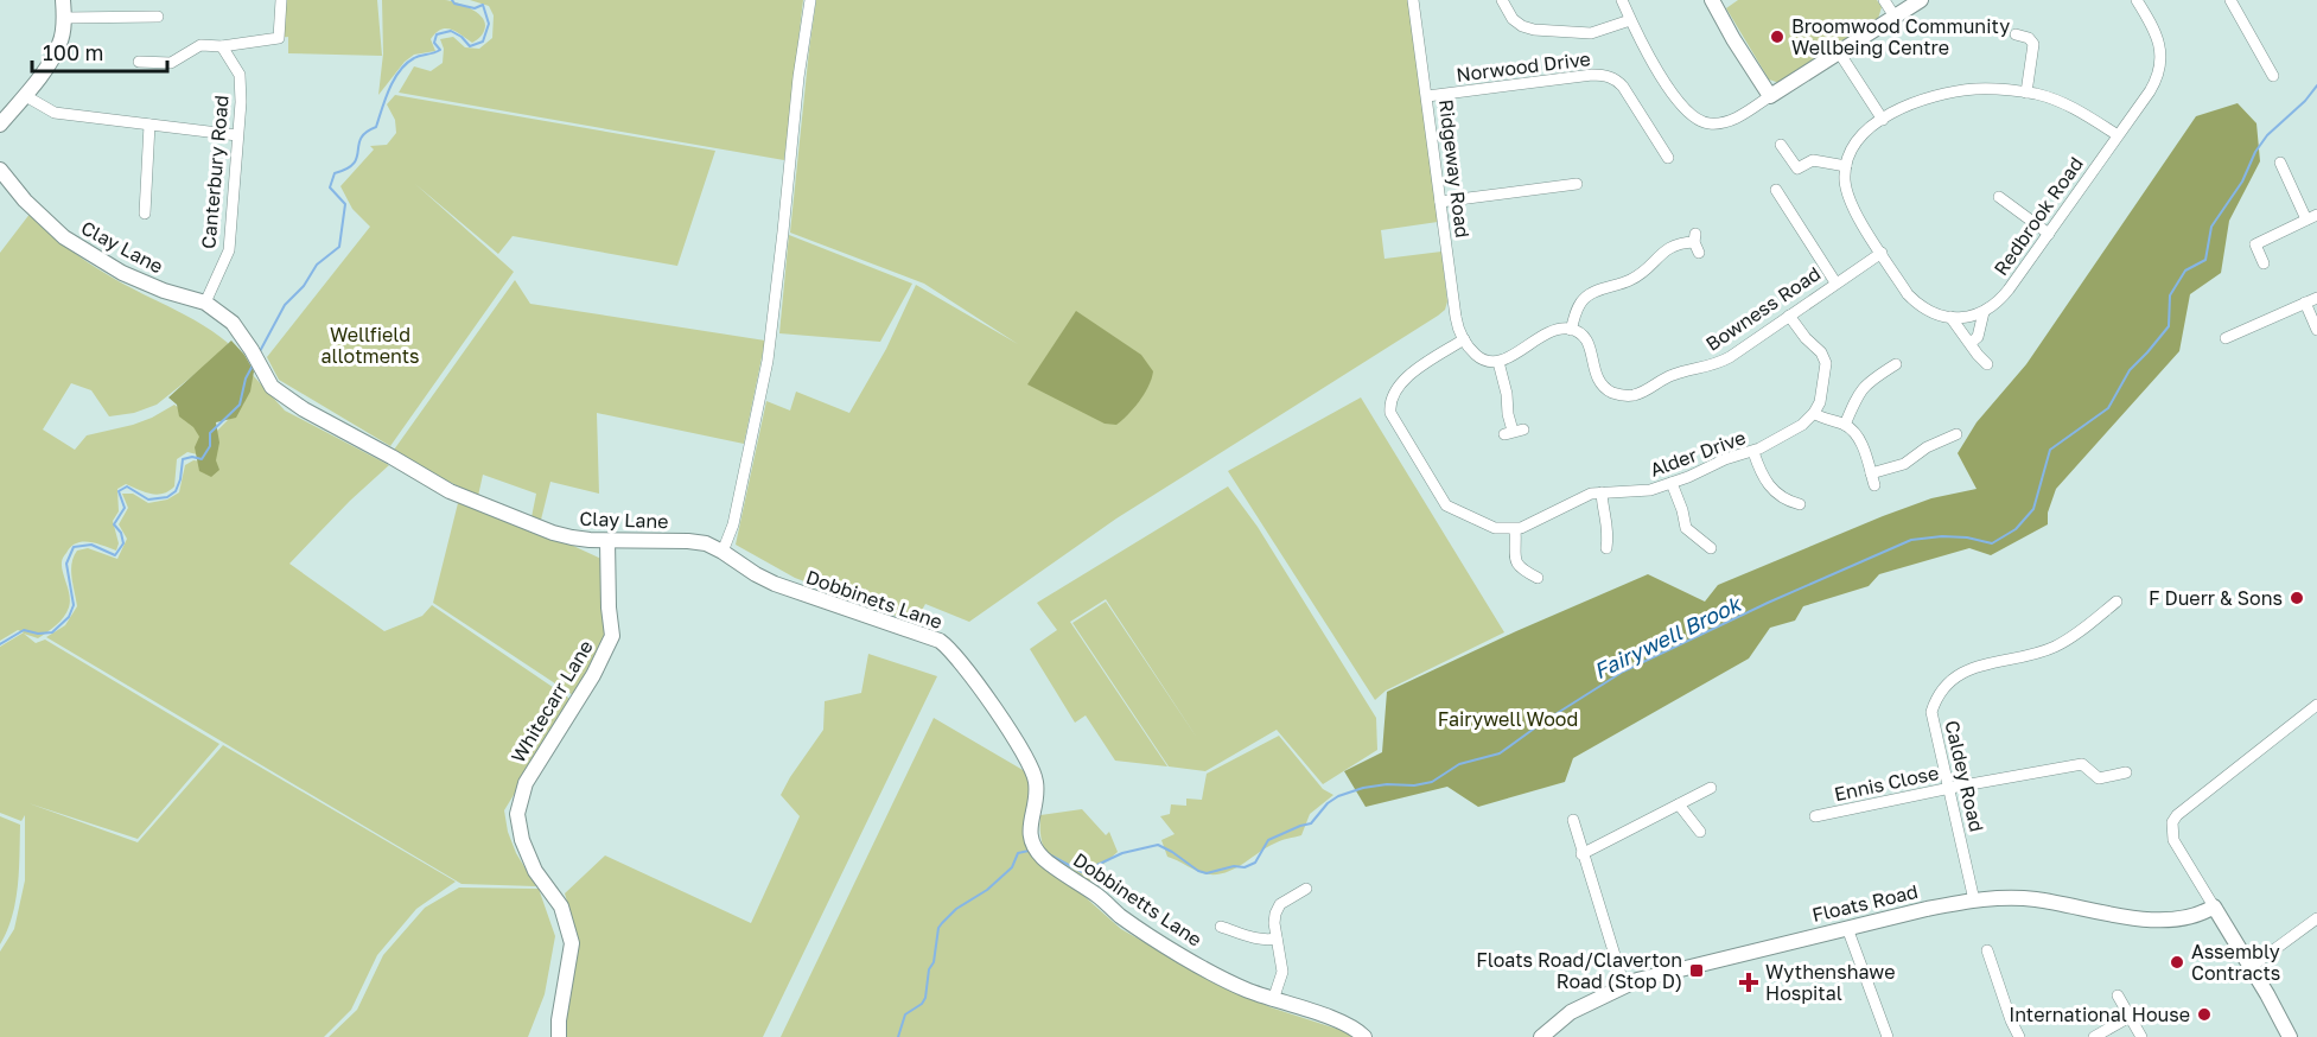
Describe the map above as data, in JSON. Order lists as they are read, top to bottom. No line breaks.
{"streets":{"street":["Norwood Drive","Ridgeway Road","Canterbury Road","Redbrook Road","Clay Lane","Bowness Road","Alder Drive","Dobbinets Lane","Whitecarr Lane","Caldey Road","Ennis Close","Dobbinetts Lane","Floats Road"]},"crossings":[["Norwood Drive","Ridgeway Road"],["Canterbury Road","Clay Lane"],["Redbrook Road","Bowness Road"],["Clay Lane","Dobbinets Lane"],["Clay Lane","Whitecarr Lane"],["Dobbinets Lane","Dobbinetts Lane"],["Caldey Road","Ennis Close"],["Caldey Road","Floats Road"]],"water":["Fairywell Brook"],"parks":["Wellfield allotments","Fairywell Wood"],"places":{"other":["Broomwood Community Wellbeing Centre","F Duerr & Sons","Assembly Contracts","International House"],"transit":["Floats Road/Claverton Road (Stop D)"],"health":["Wythenshawe Hospital"]},"scale_bar":"100 m"}
